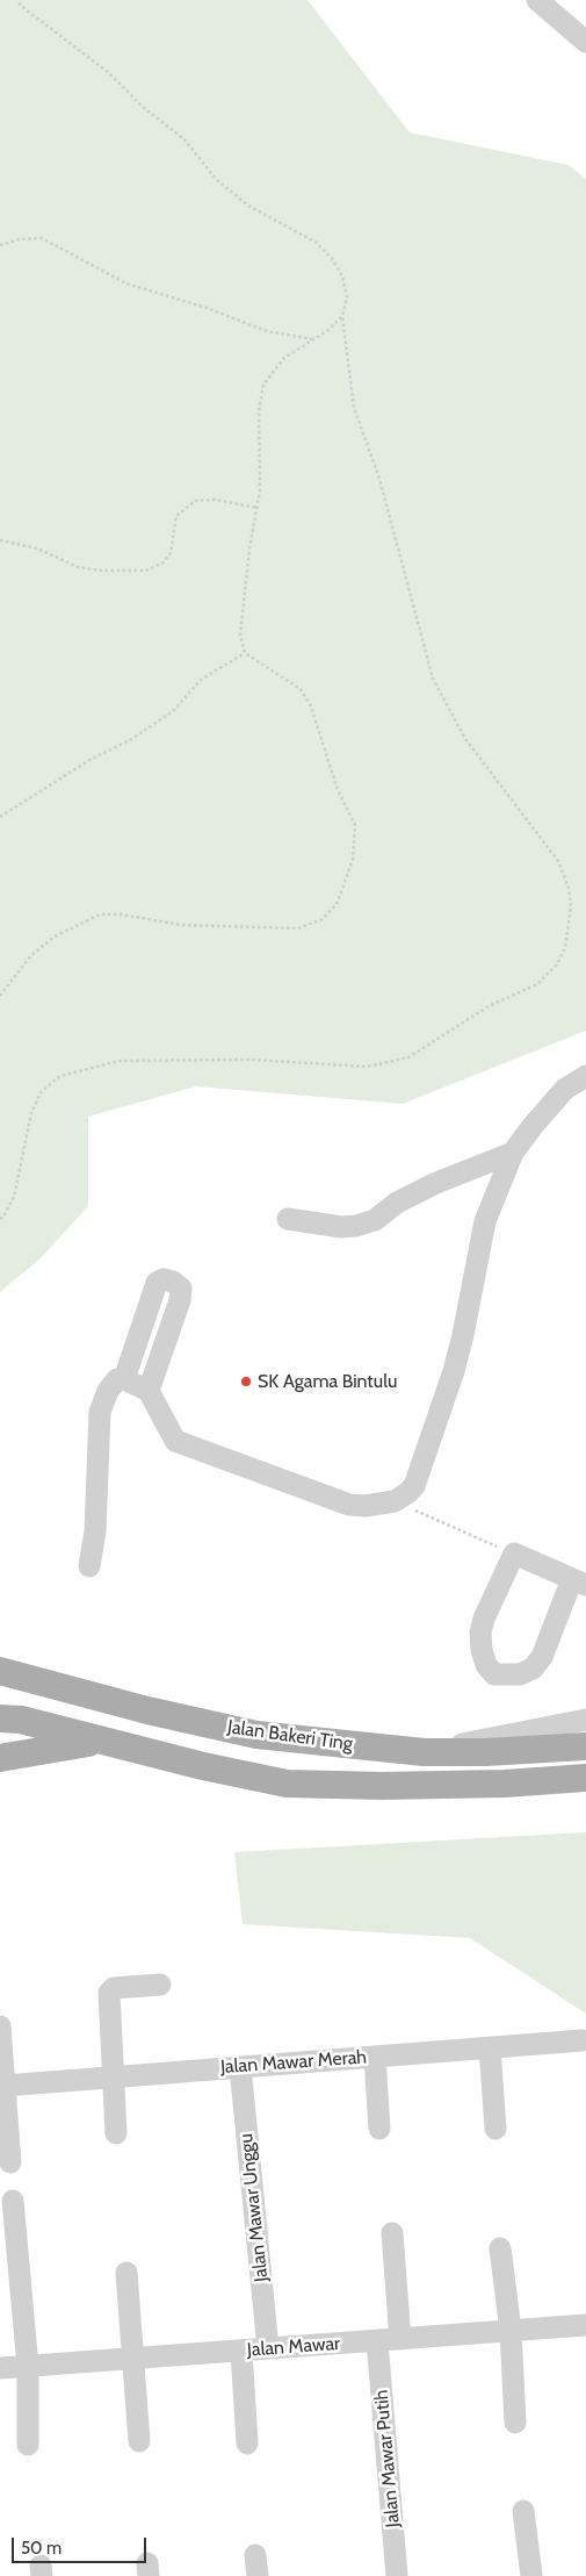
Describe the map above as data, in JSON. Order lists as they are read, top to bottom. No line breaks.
{"streets":{"main road":["Jalan Bakeri Ting"],"street":["Jalan Mawar Merah","Jalan Mawar Unggu","Jalan Mawar","Jalan Mawar Putih"]},"crossings":[["Jalan Mawar Merah","Jalan Mawar Unggu"],["Jalan Mawar Unggu","Jalan Mawar"],["Jalan Mawar","Jalan Mawar Putih"]],"places":["SK Agama Bintulu"],"scale_bar":"50 m"}
